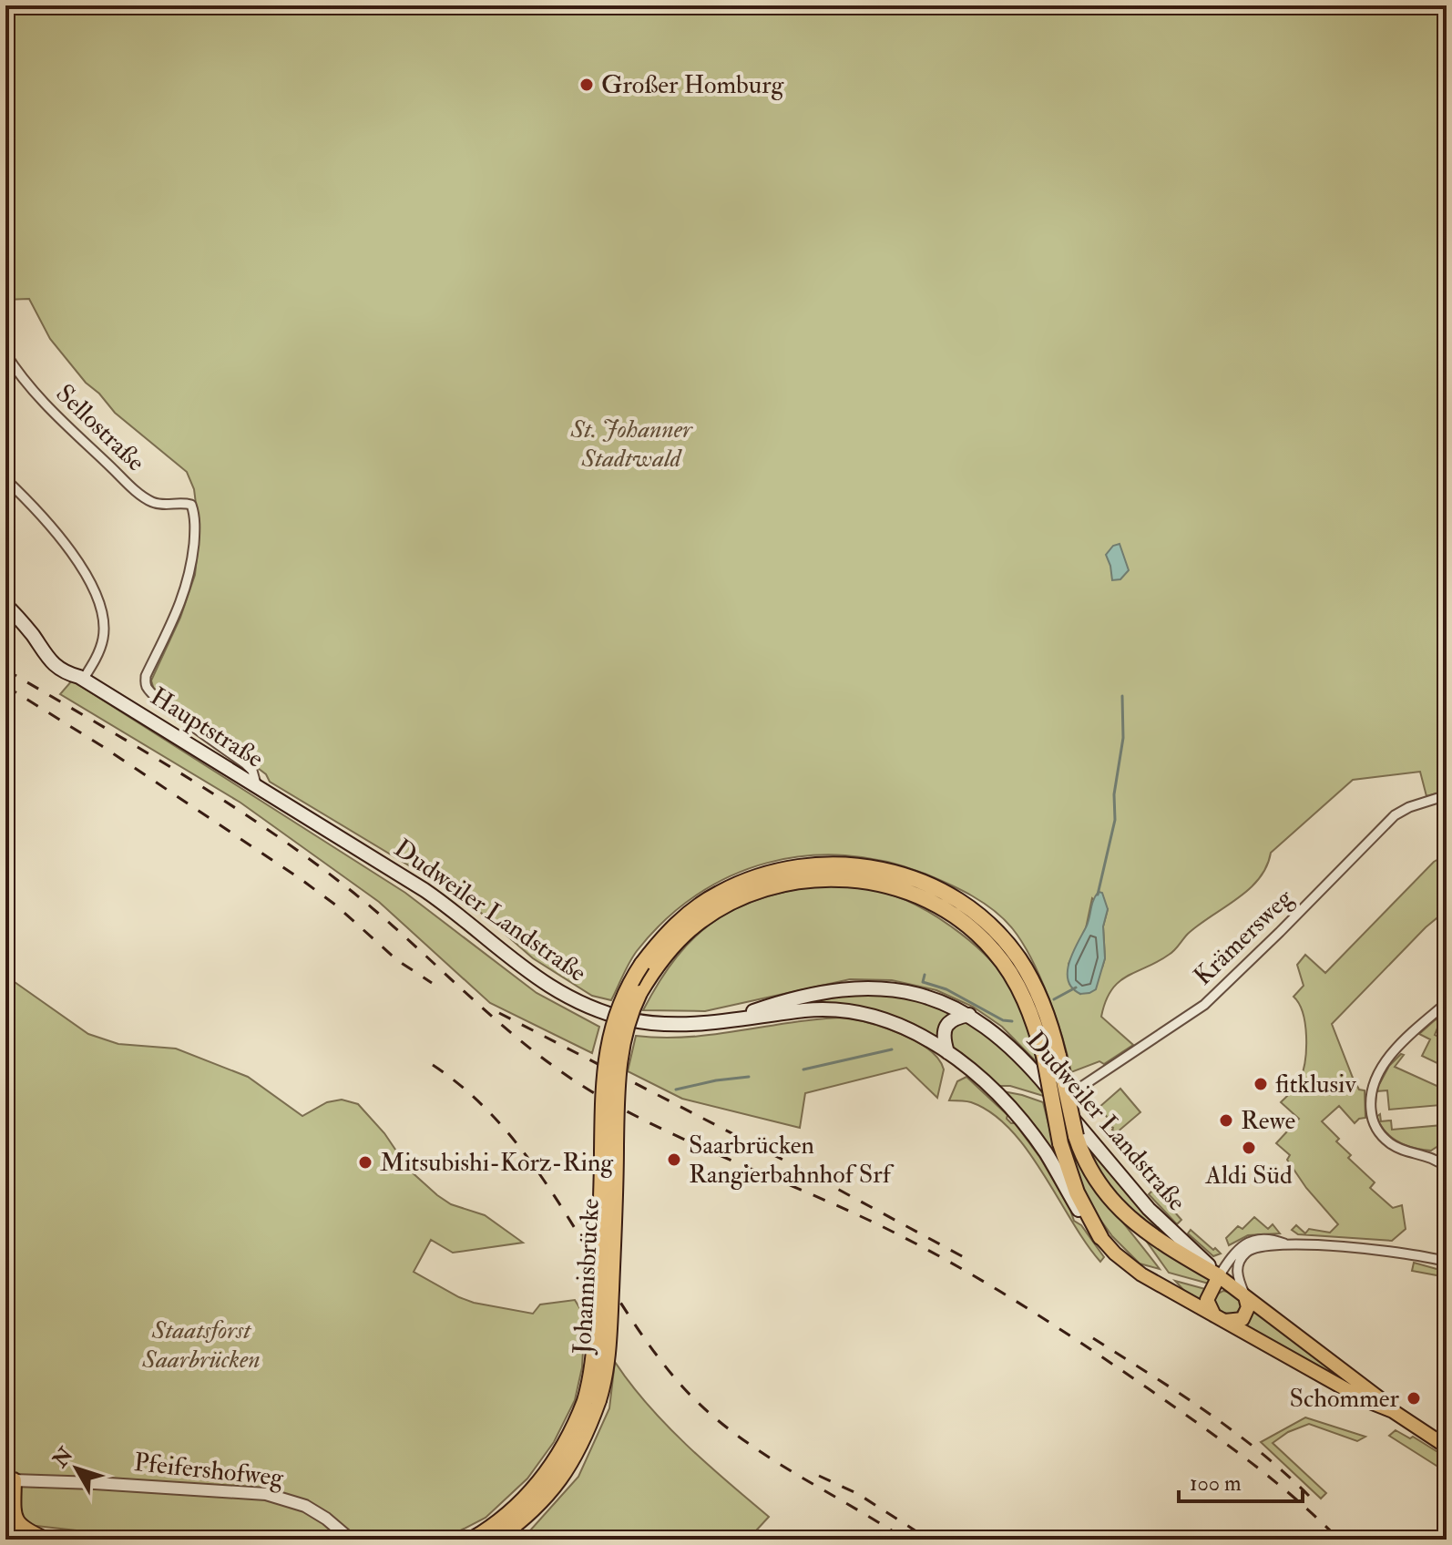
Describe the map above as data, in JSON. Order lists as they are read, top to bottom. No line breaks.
{"streets":{"highway":["Johannisbrücke"],"main road":["Hauptstraße","Dudweiler Landstraße"],"street":["Sellostraße","Krämersweg","Pfeifershofweg"]},"crossings":[["Sellostraße","Hauptstraße"],["Hauptstraße","Dudweiler Landstraße"],["Dudweiler Landstraße","Krämersweg"]],"parks":["St. Johanner Stadtwald","Staatsforst Saarbrücken"],"places":["Großer Homburg","fitklusiv","Rewe","Aldi Süd","Saarbrücken Rangierbahnhof Srf","Mitsubishi-Korz-Ring","Schommer"],"scale_bar":"100 m","north":"top left"}
